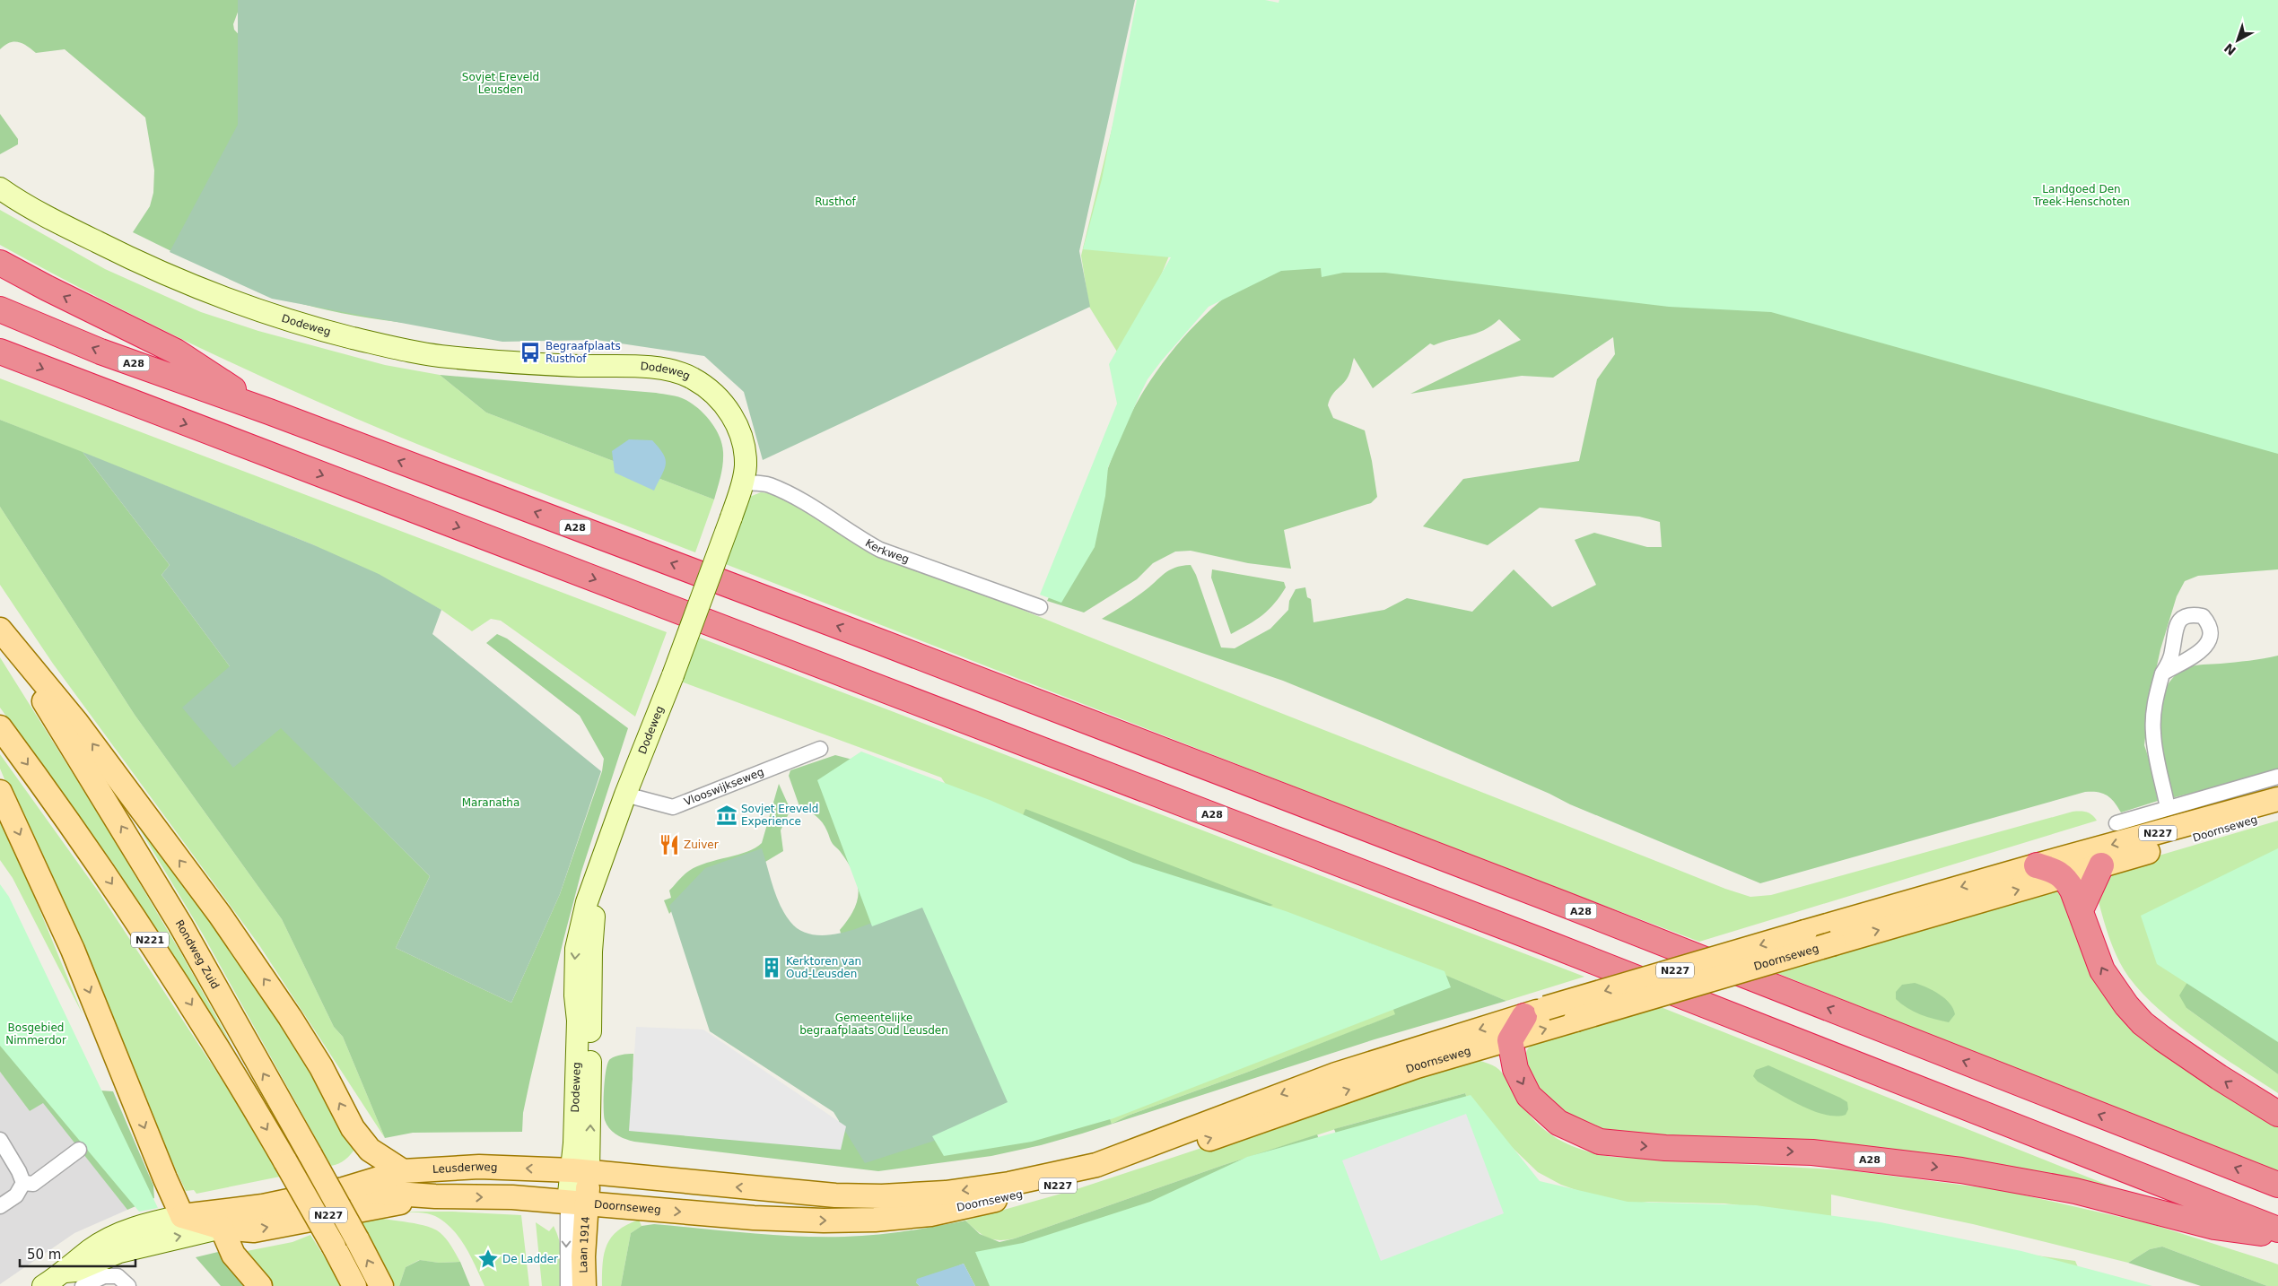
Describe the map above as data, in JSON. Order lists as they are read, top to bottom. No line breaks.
{"streets":{"highway":["A28"],"main road":["Dodeweg","Doornseweg","N227","N221","Rondweg Zuid","Leusderweg","Laan 1914"],"street":["Kerkweg","Vlooswijkseweg"]},"crossings":[["Dodeweg","Kerkweg"],["Dodeweg","Vlooswijkseweg"],["Dodeweg","Doornseweg"],["Dodeweg","Leusderweg"],["Dodeweg","Laan 1914"],["A28","Doornseweg"],["Doornseweg","Leusderweg"],["Doornseweg","Laan 1914"],["N221","Rondweg Zuid"],["N221","Leusderweg"],["Leusderweg","Laan 1914"]],"one_way":["Laan 1914"],"parks":["Sovjet Ereveld Leusden","Landgoed Den Treek-Henschoten","Rusthof","Maranatha","Gemeentelijke begraafplaats Oud Leusden","Bosgebied Nimmerdor"],"places":{"bus stop":["Begraafplaats Rusthof"],"museum":["Sovjet Ereveld Experience"],"restaurant":["Zuiver"],"building":["Kerktoren van Oud-Leusden"],"place":["De Ladder"]},"scale_bar":"50 m","north":"bottom left"}
